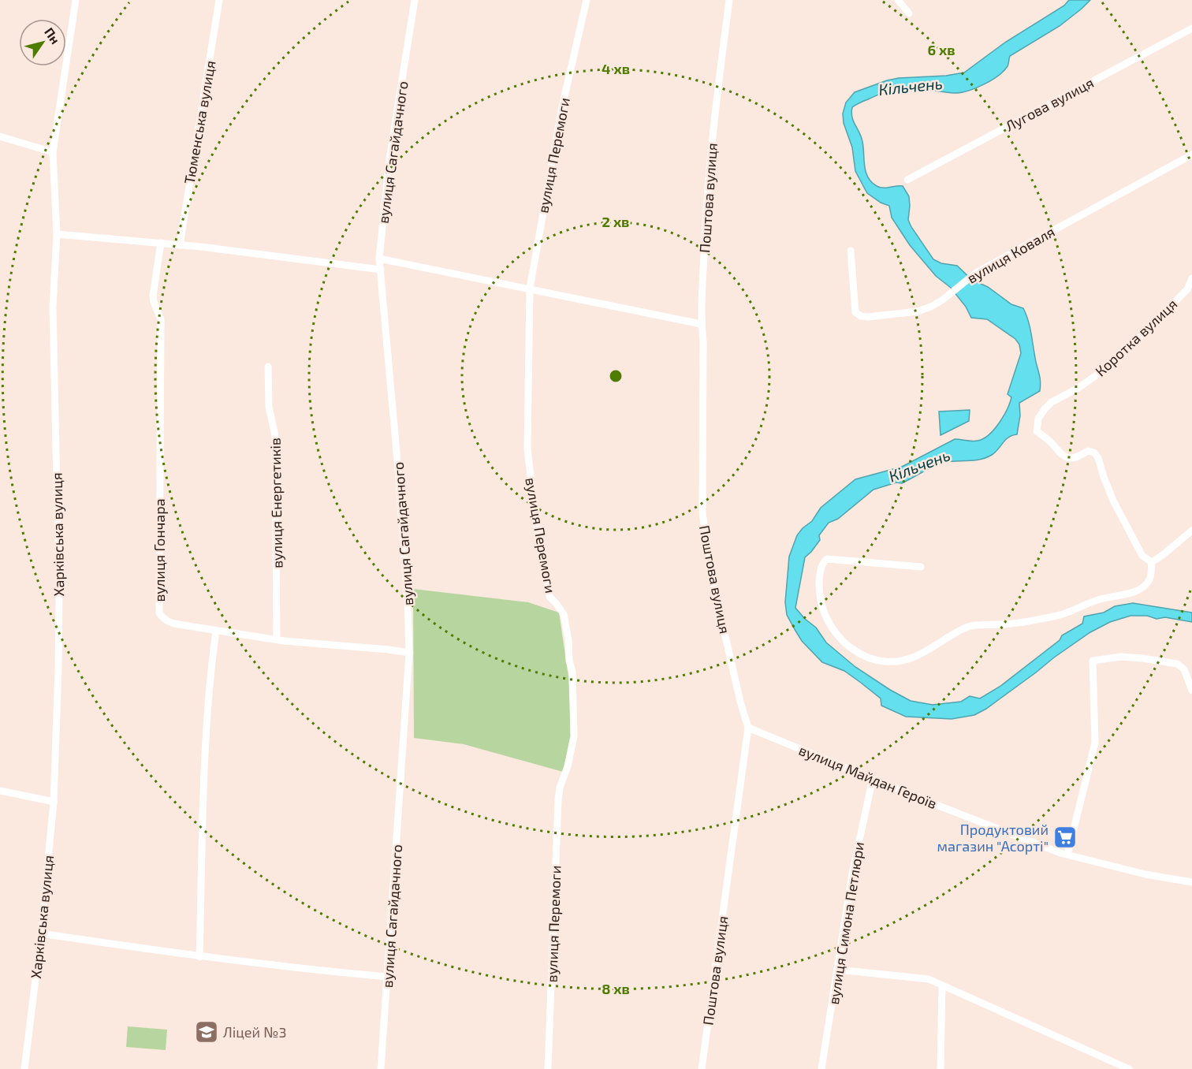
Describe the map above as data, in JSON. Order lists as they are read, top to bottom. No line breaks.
{"streets":{"street":["Лугова вулиця","Тюменська вулиця","вулиця Сагайдачного","вулиця Перемоги","Поштова вулиця","вулиця Коваля","Коротка вулиця","вулиця Енергетиків","Харківська вулиця","вулиця Гончара","вулиця Майдан Героїв","вулиця Симона Петлюри"]},"crossings":[["вулиця Сагайдачного","вулиця Гончара"],["Поштова вулиця","вулиця Майдан Героїв"],["вулиця Енергетиків","вулиця Гончара"],["вулиця Майдан Героїв","вулиця Симона Петлюри"]],"water":["Кільчень"],"places":{"supermarket":["Продуктовий магазин \"Асорті\""],"school or university":["Ліцей №3"]},"north":"top right","rings":["6 хв","4 хв","2 хв","8 хв"]}
